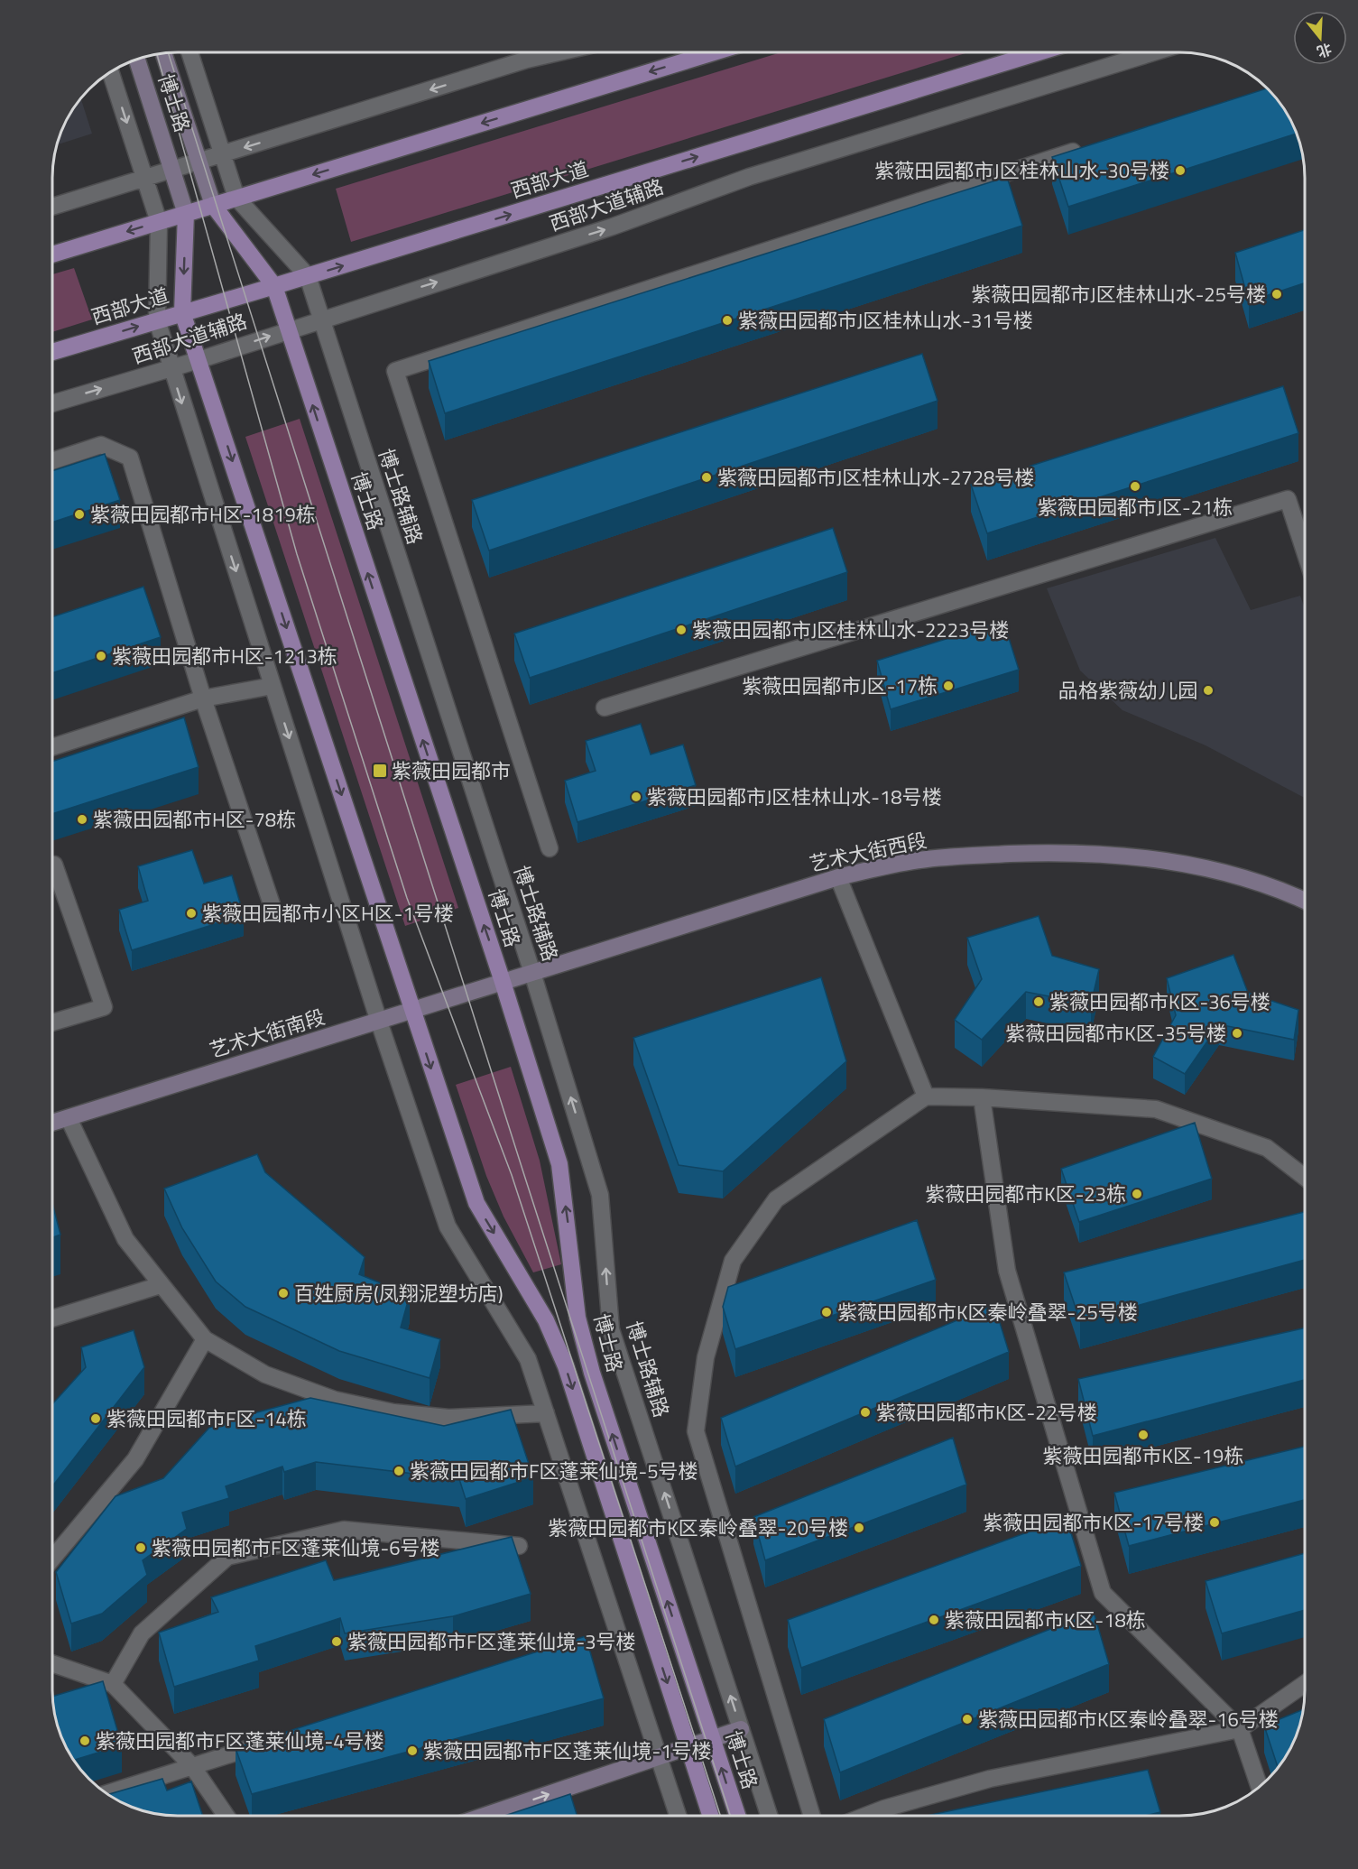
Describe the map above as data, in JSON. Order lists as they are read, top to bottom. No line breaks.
{"streets":{"main road":["博士路","西部大道"],"street":["西部大道辅路","博士路辅路","艺术大街西段","艺术大街南段"]},"crossings":[["博士路","西部大道"],["博士路","西部大道辅路"],["博士路","艺术大街西段"],["博士路","艺术大街南段"],["西部大道","博士路辅路"],["西部大道辅路","博士路辅路"],["博士路辅路","艺术大街西段"],["艺术大街西段","艺术大街南段"]],"one_way":["西部大道辅路"],"places":{"other":["紫薇田园都市J区桂林山水-30号楼","紫薇田园都市J区桂林山水-25号楼","紫薇田园都市J区桂林山水-31号楼","紫薇田园都市J区桂林山水-2728号楼","紫薇田园都市J区-21栋","紫薇田园都市H区-1819栋","紫薇田园都市J区桂林山水-2223号楼","紫薇田园都市H区-1213栋","紫薇田园都市J区-17栋","品格紫薇幼儿园","紫薇田园都市J区桂林山水-18号楼","紫薇田园都市H区-78栋","紫薇田园都市小区H区-1号楼","紫薇田园都市K区-36号楼","紫薇田园都市K区-35号楼","紫薇田园都市K区-23栋","百姓厨房(凤翔泥塑坊店)","紫薇田园都市K区秦岭叠翠-25号楼","紫薇田园都市K区-22号楼","紫薇田园都市F区-14栋","紫薇田园都市K区-19栋","紫薇田园都市F区蓬莱仙境-5号楼","紫薇田园都市K区-17号楼","紫薇田园都市K区秦岭叠翠-20号楼","紫薇田园都市F区蓬莱仙境-6号楼","紫薇田园都市K区-18栋","紫薇田园都市F区蓬莱仙境-3号楼","紫薇田园都市K区秦岭叠翠-16号楼","紫薇田园都市F区蓬莱仙境-4号楼","紫薇田园都市F区蓬莱仙境-1号楼"],"transit":["紫薇田园都市"]},"north":"bottom"}
